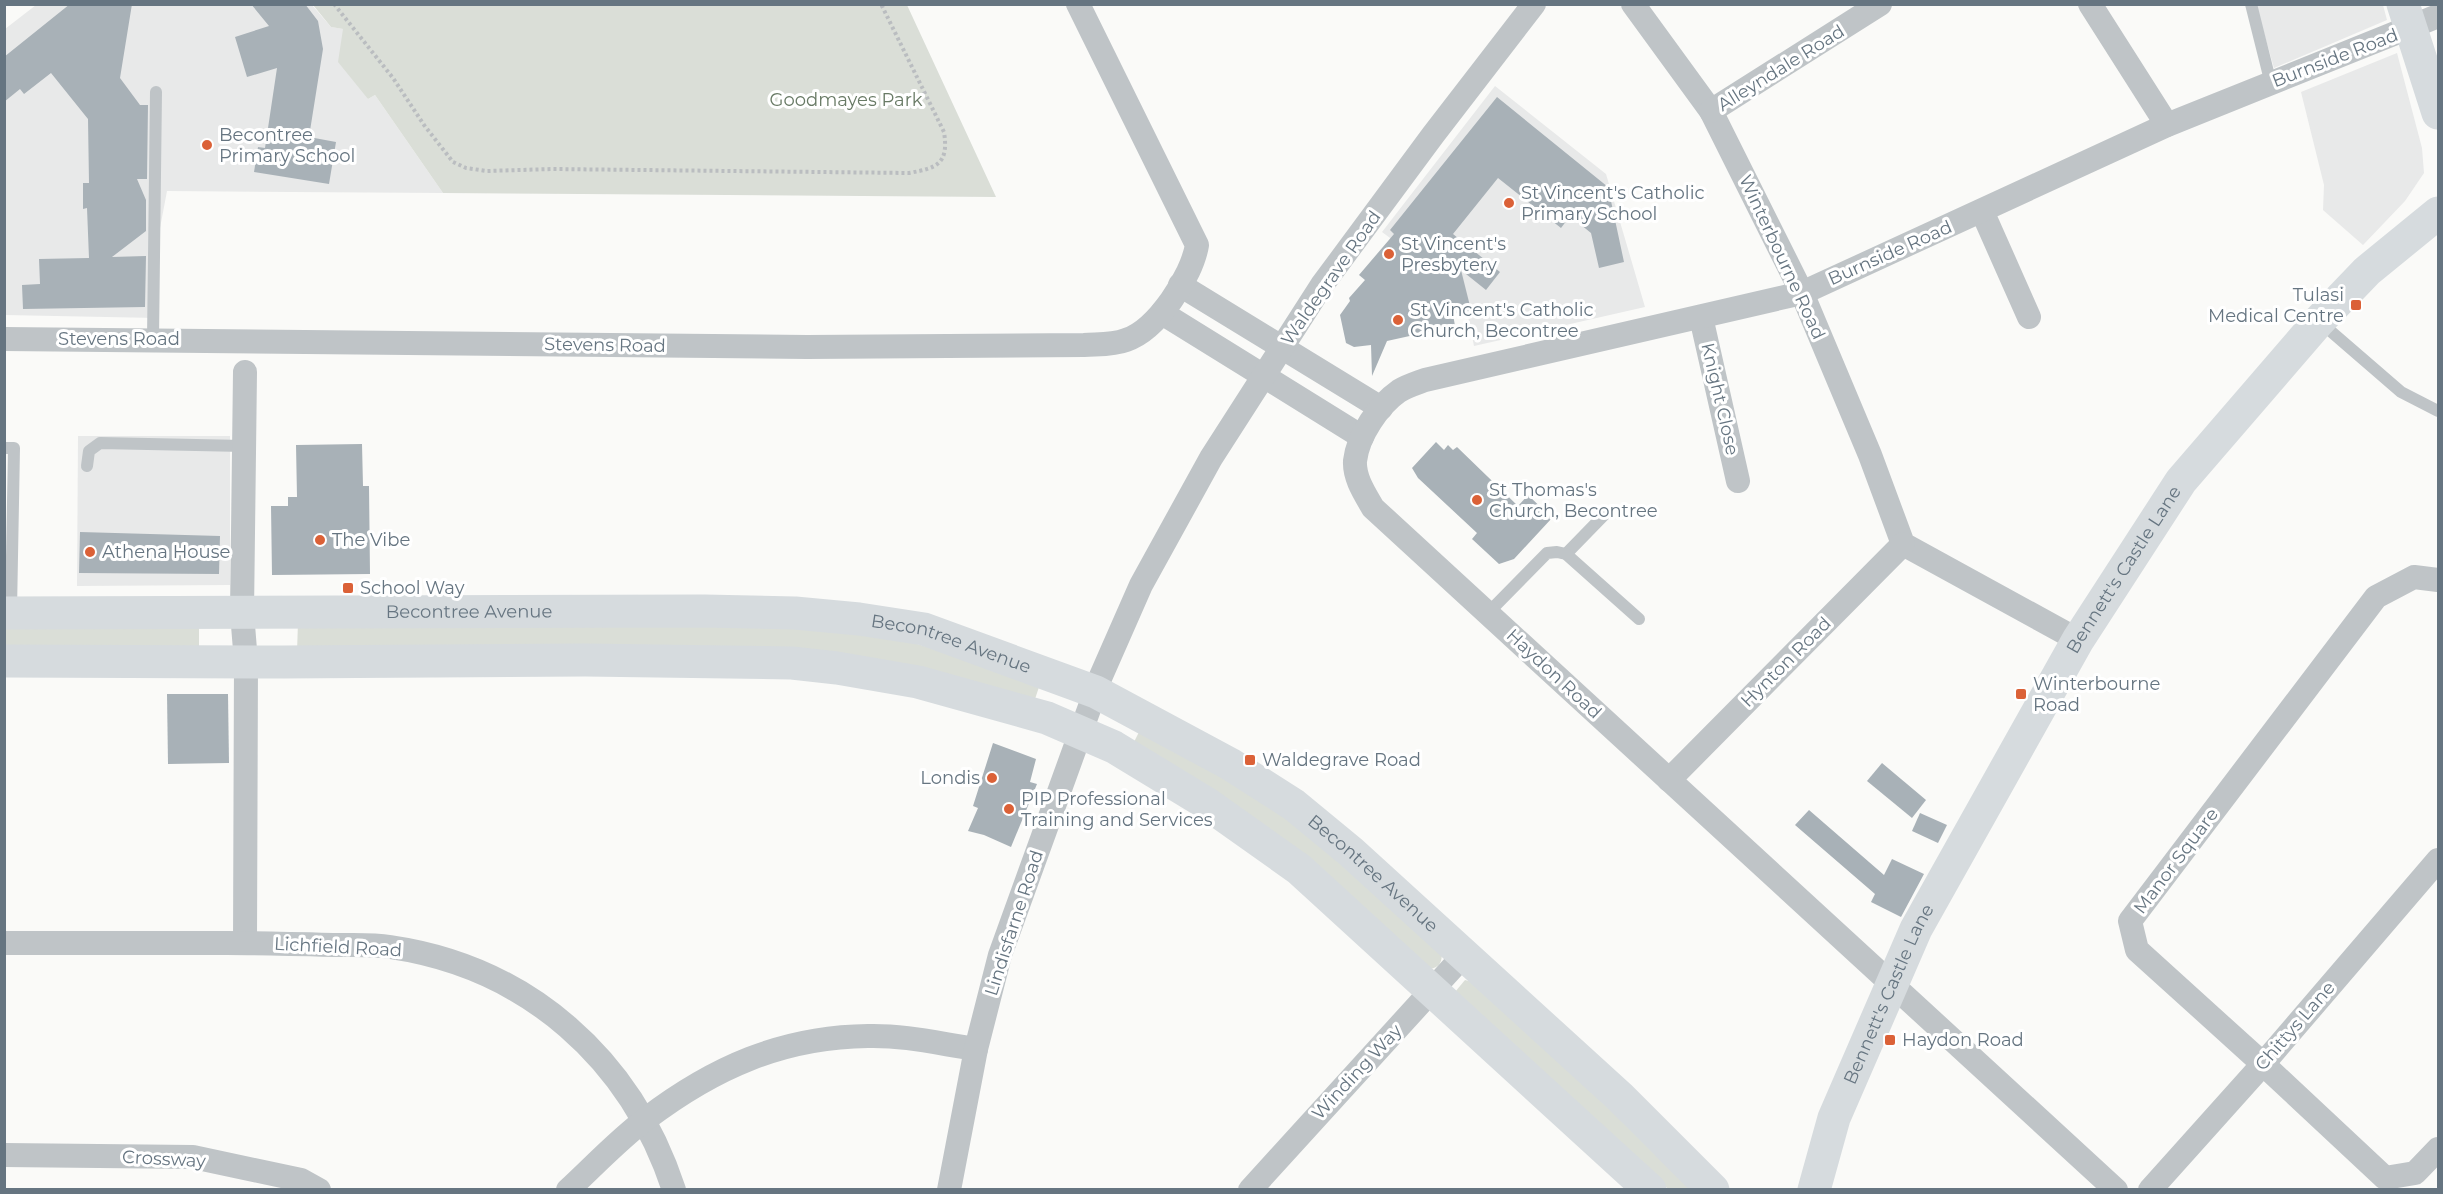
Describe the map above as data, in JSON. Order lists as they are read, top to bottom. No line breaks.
{"streets":{"street":["Burnside Road","Alleyndale Road","Winterbourne Road","Waldegrave Road","Stevens Road","Knight Close","Bennett's Castle Lane","Becontree Avenue","Hynton Road","Haydon Road","Manor Square","Lindisfarne Road","Lichfield Road","Chittys Lane","Winding Way","Crossway"]},"crossings":[["Burnside Road","Winterbourne Road"],["Burnside Road","Knight Close"],["Burnside Road","Haydon Road"],["Alleyndale Road","Winterbourne Road"],["Winterbourne Road","Hynton Road"],["Waldegrave Road","Becontree Avenue"],["Waldegrave Road","Lindisfarne Road"],["Bennett's Castle Lane","Haydon Road"],["Becontree Avenue","Winding Way"],["Hynton Road","Haydon Road"],["Manor Square","Chittys Lane"]],"parks":["Goodmayes Park"],"places":{"other":["Becontree Primary School","St Vincent's Catholic Primary School","St Vincent's Presbytery","St Vincent's Catholic Church, Becontree","St Thomas's Church, Becontree","The Vibe","Athena House","Londis","PIP Professional Training and Services"],"transit":["Tulasi Medical Centre","School Way","Winterbourne Road","Waldegrave Road","Haydon Road"]}}
